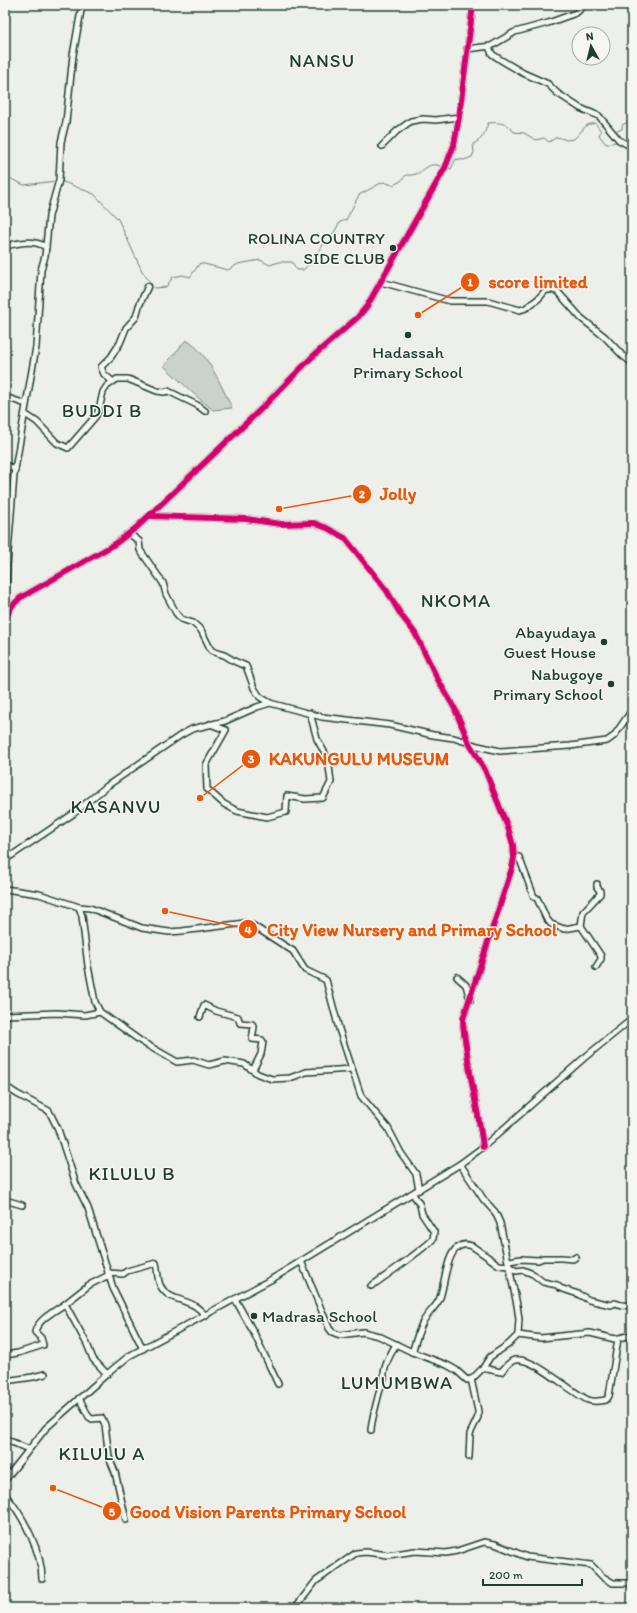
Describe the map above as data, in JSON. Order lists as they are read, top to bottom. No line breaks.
{"districts":["NANSU","BUDDI B","NKOMA","KASANVU","KILULU B","LUMUMBWA","KILULU A"],"places":["ROLINA COUNTRY SIDE CLUB","score limited","Hadassah Primary School","Jolly","Abayudaya Guest House","Nabugoye Primary School","KAKUNGULU MUSEUM","City View Nursery and Primary School","Madrasa School","Good Vision Parents Primary School"],"scale_bar":"200 m","north":"top"}
